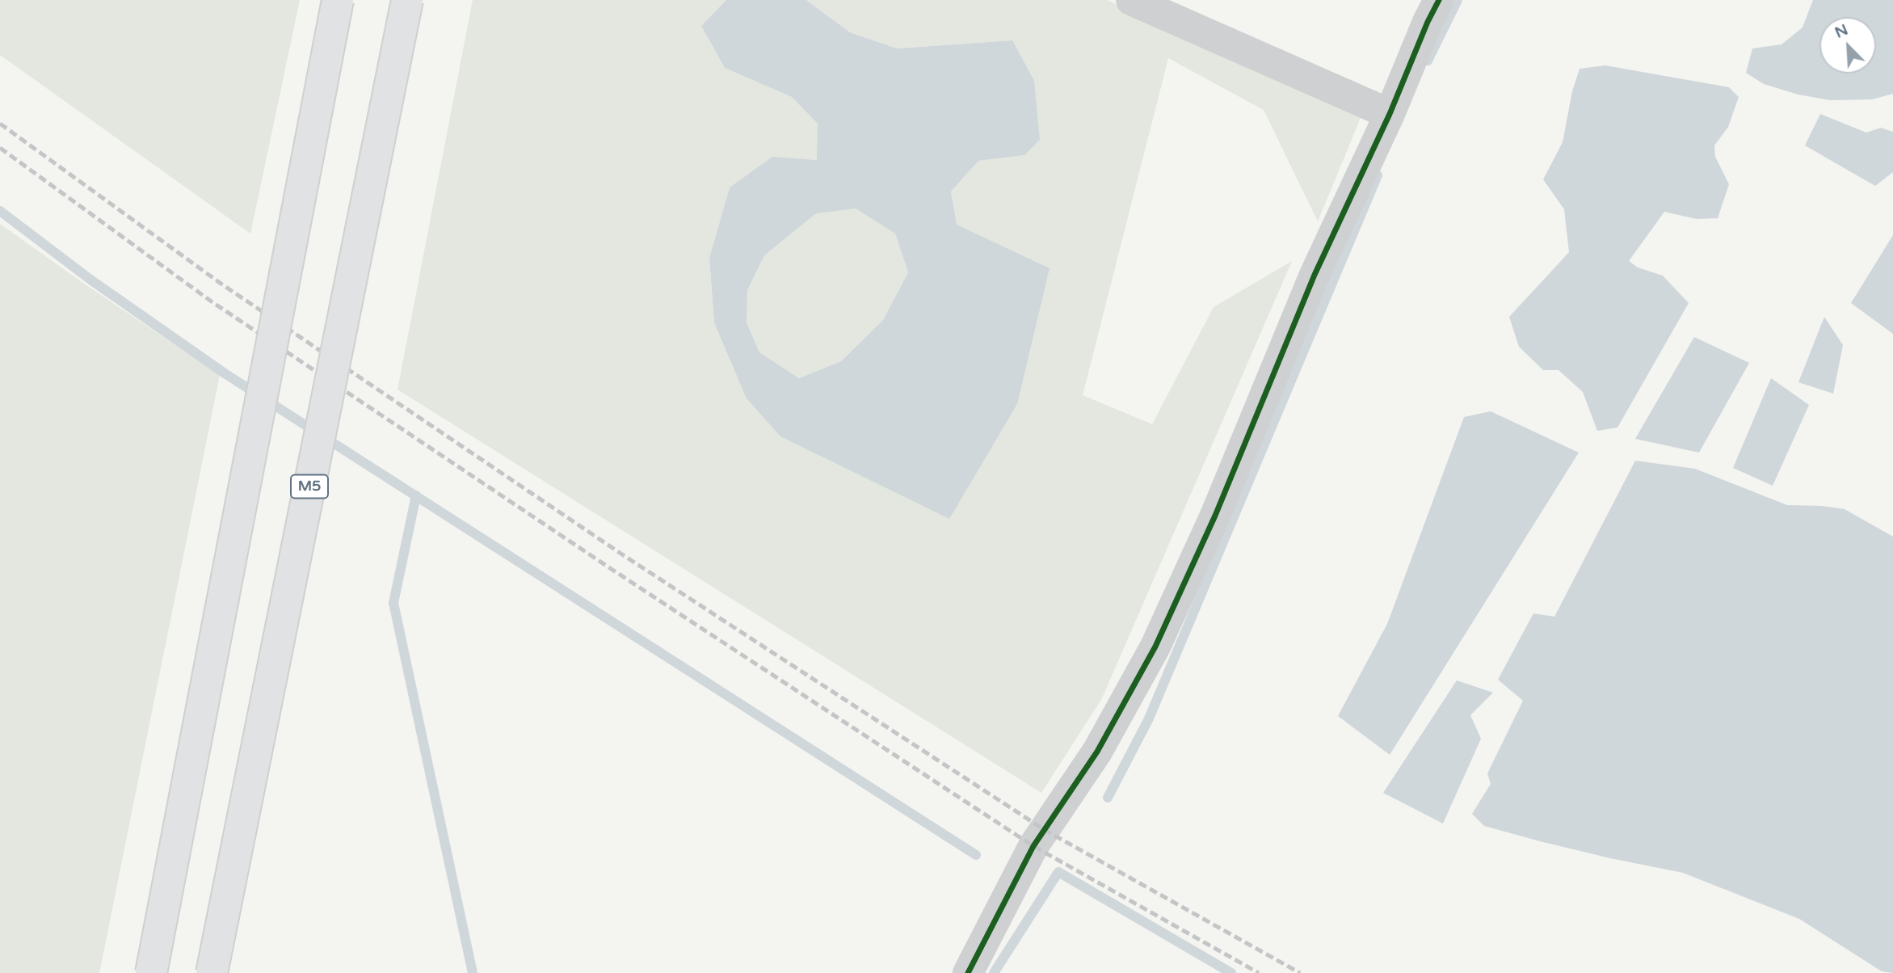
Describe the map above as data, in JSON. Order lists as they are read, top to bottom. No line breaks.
{"streets":{"highway":["M5"]},"north":"top left"}
